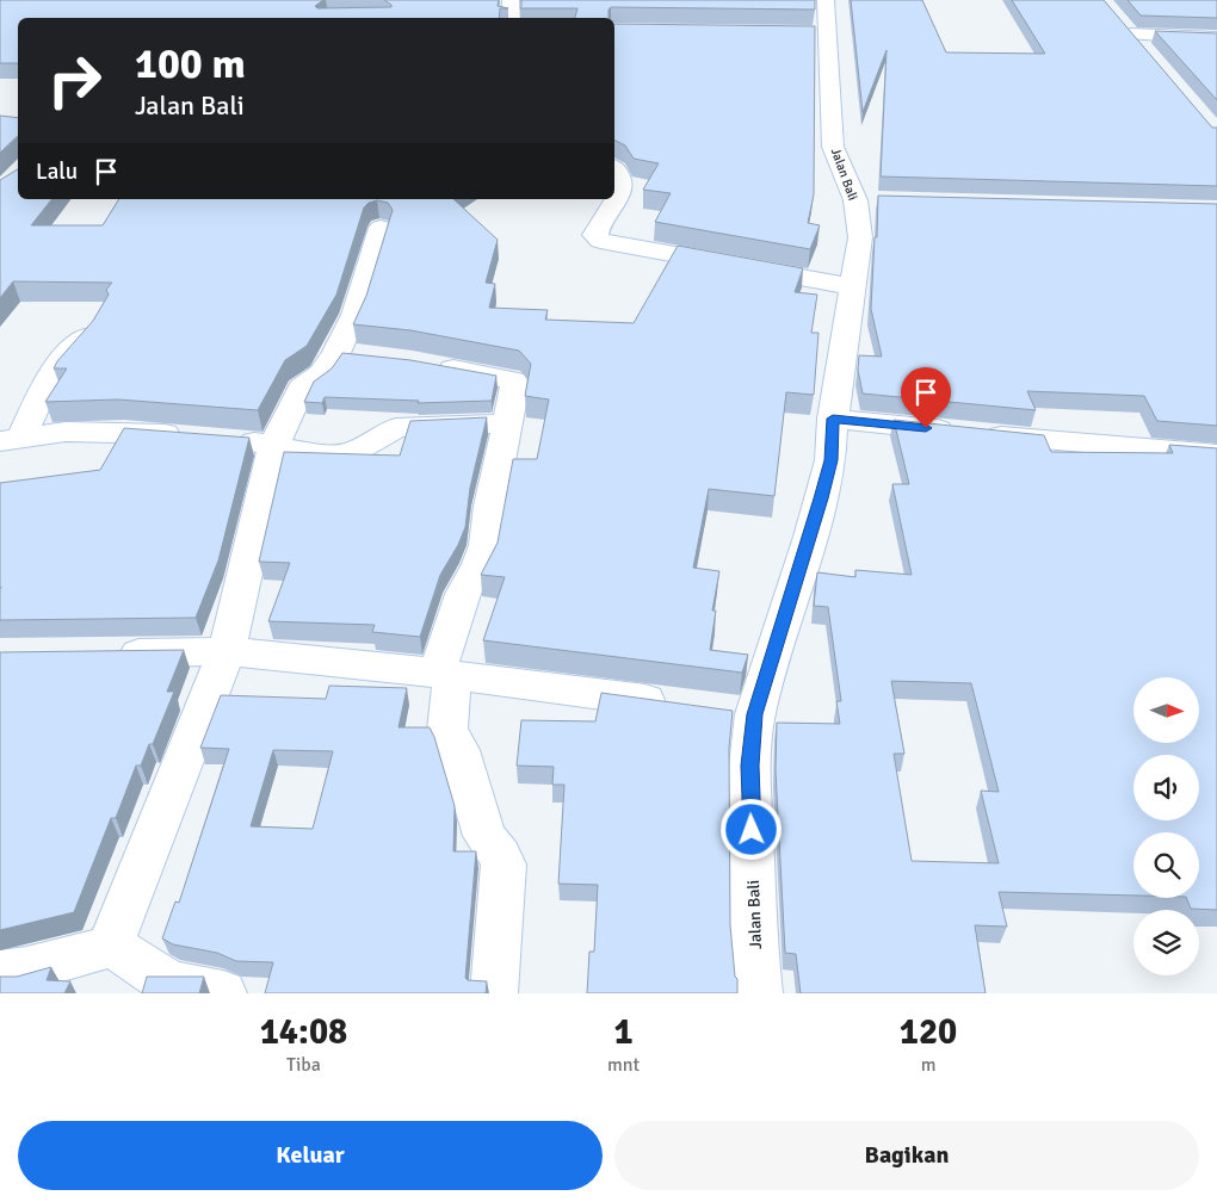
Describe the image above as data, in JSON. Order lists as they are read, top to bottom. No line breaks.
{"streets":{"street":["Jalan Bali"]},"north":"right","page":{"turn":["100 m","Jalan Bali"],"then":"Lalu","eta":["14:08","Tiba","1","mnt","120","m"],"buttons":["Keluar","Bagikan"]}}
